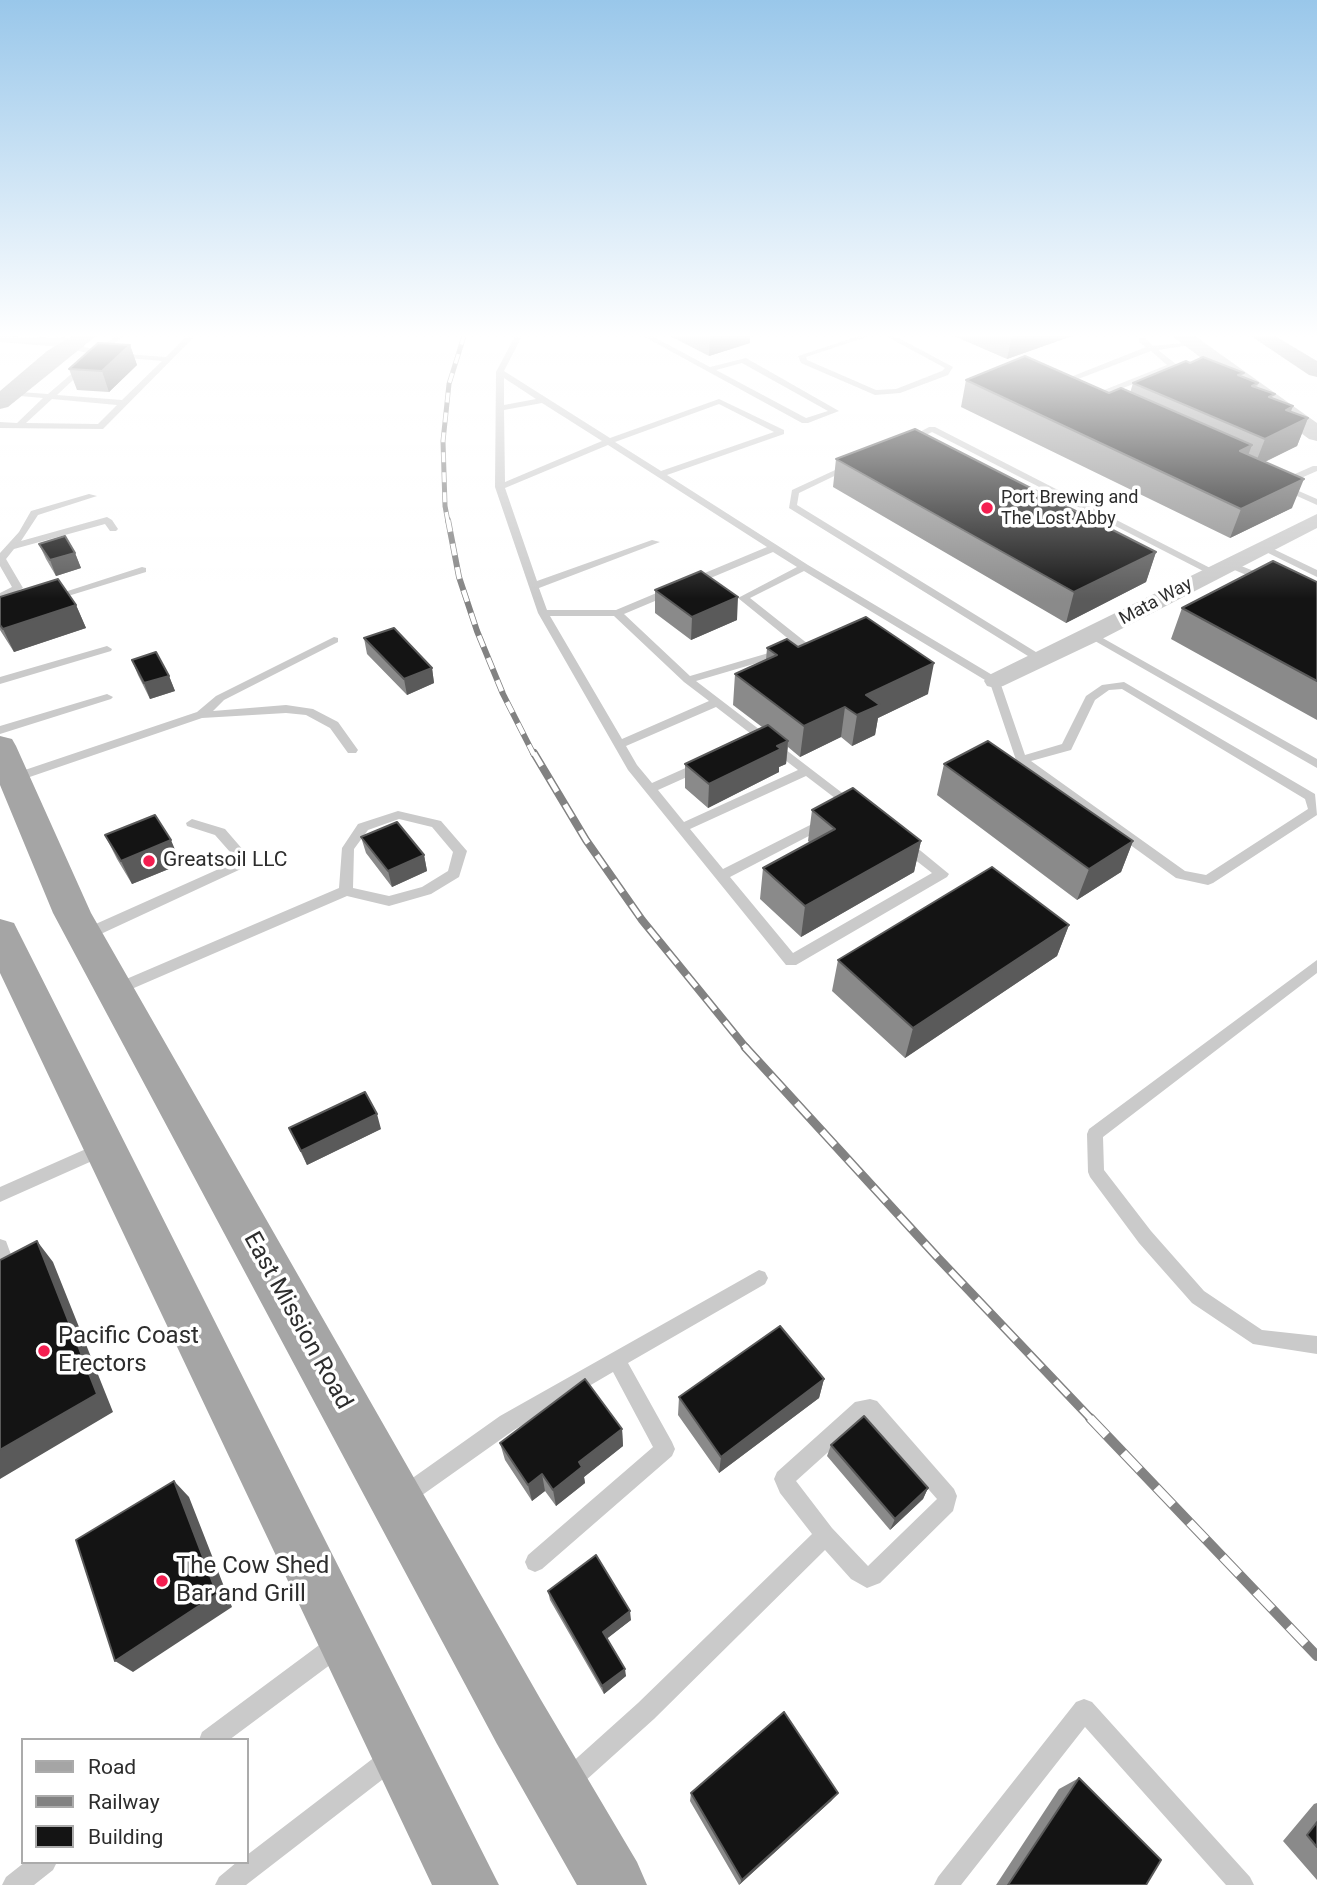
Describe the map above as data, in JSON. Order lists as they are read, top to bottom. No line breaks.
{"streets":{"main road":["East Mission Road"],"street":["Mata Way"]},"places":["Port Brewing and The Lost Abby","Greatsoil LLC","Pacific Coast Erectors","The Cow Shed Bar and Grill"],"legend":["Road","Railway","Building"]}
